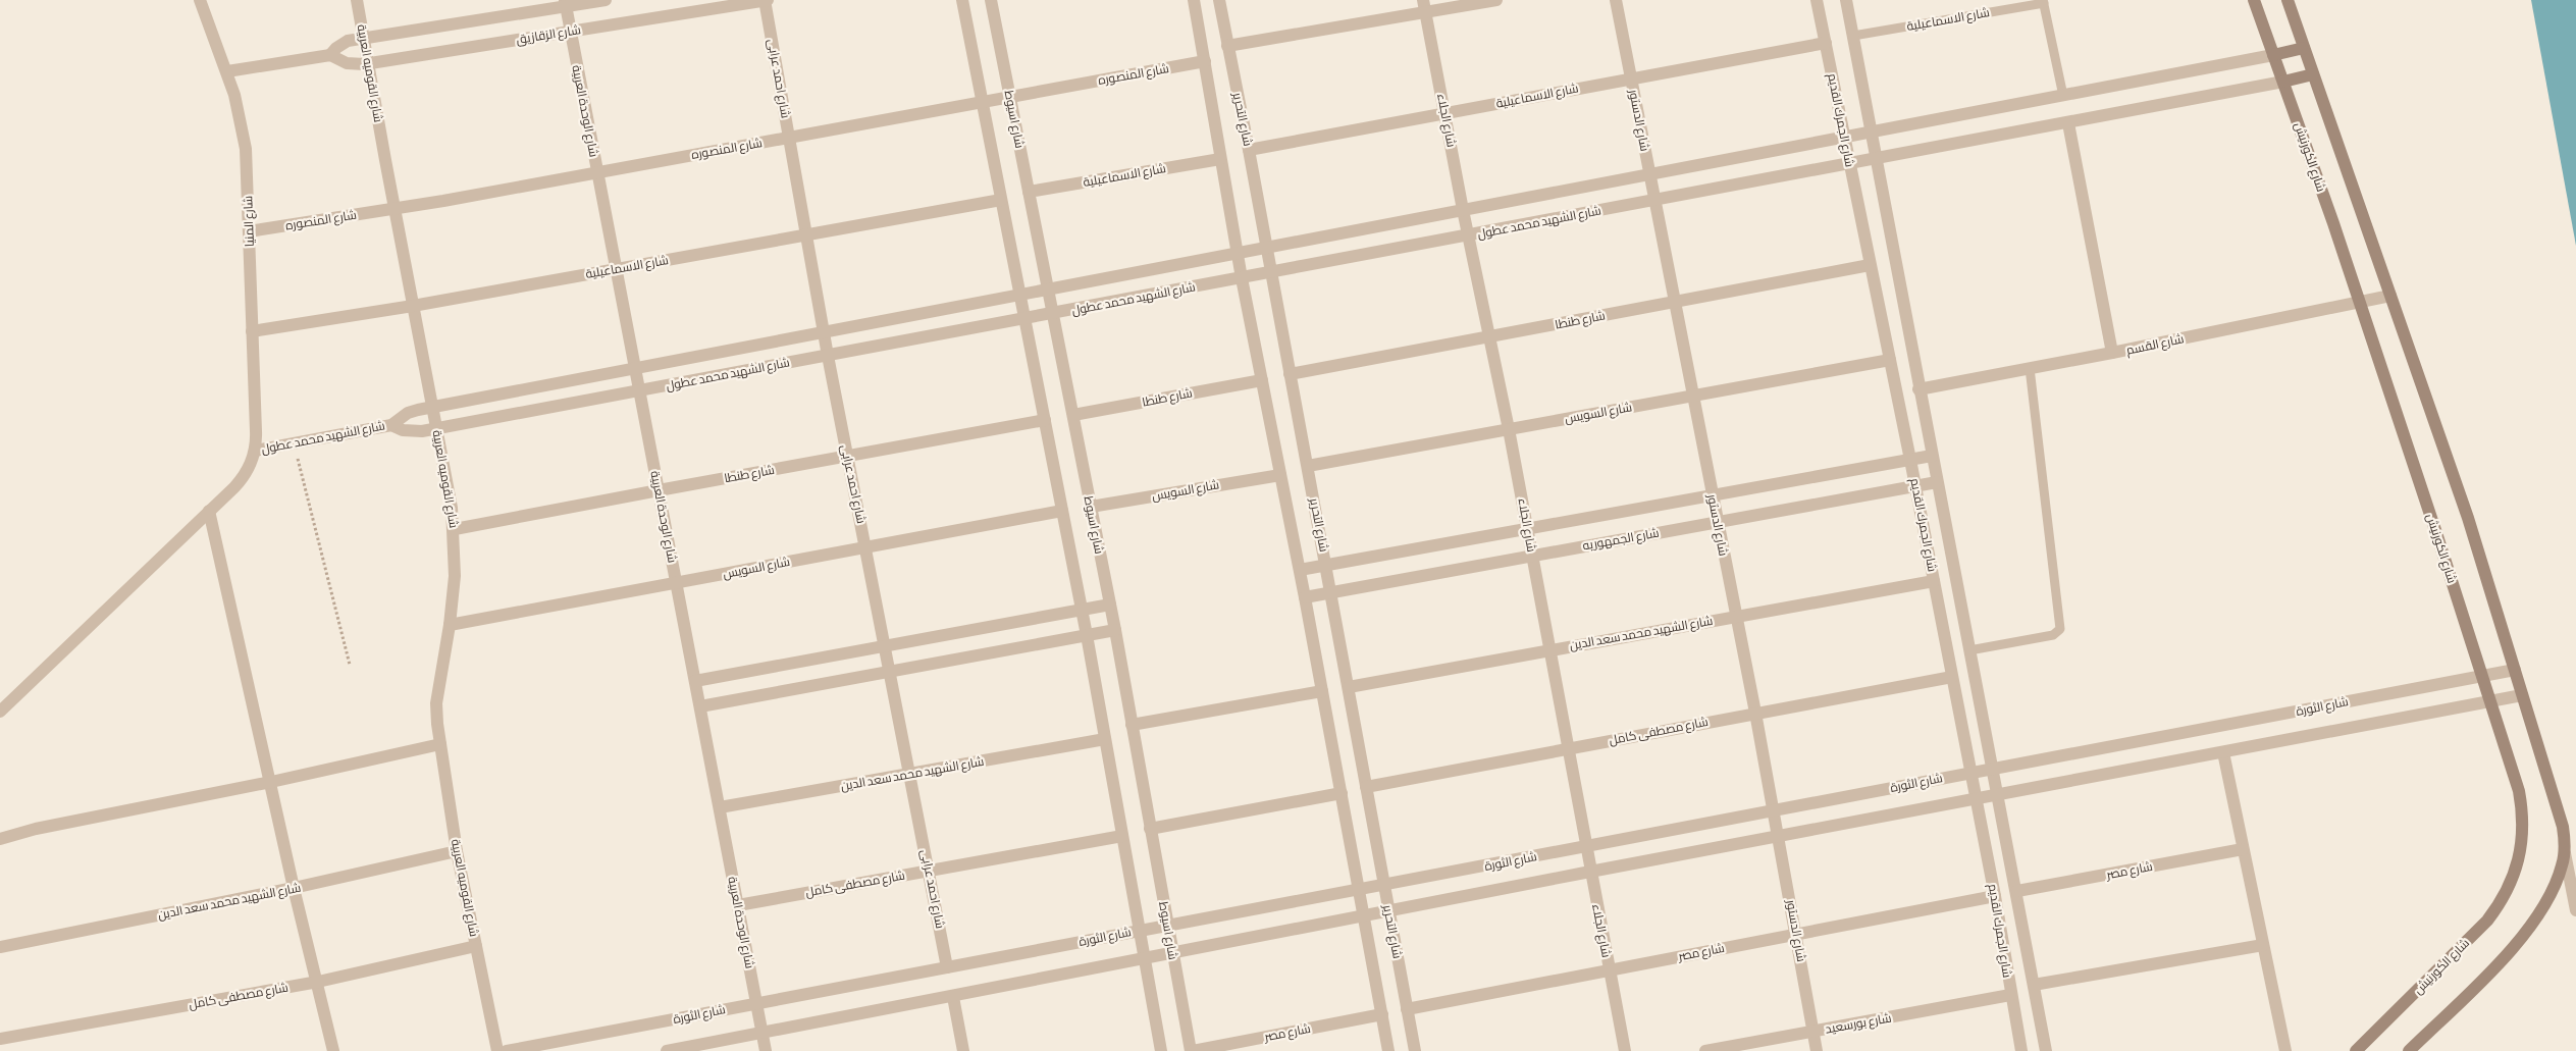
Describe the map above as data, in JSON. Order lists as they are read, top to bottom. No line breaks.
{"streets":{"main road":["شارع الكورنيش"],"street":["شارع الاسماعيلية","شارع الزقازيق","شارع القوميه العربية","شارع المنصوره","شارع احمد عرابى","شارع الوحدة العربية","شارع اسيوط","شارع التحرير","شارع الجلاء","شارع الدستور","شارع الجمرك القديم","شارع المنيا","شارع الشهيد محمد عطول","شارع طنطا","شارع القسم","شارع السويس","شارع الجمهوريه","شارع الشهيد محمد سعد الدين","شارع الثورة","شارع مصطفى كامل","شارع مصر","شارع بورسعيد"]},"crossings":[["شارع الاسماعيلية","شارع القوميه العربية"],["شارع الاسماعيلية","شارع احمد عرابى"],["شارع الاسماعيلية","شارع الوحدة العربية"],["شارع الاسماعيلية","شارع اسيوط"],["شارع الاسماعيلية","شارع التحرير"],["شارع الاسماعيلية","شارع الجلاء"],["شارع الاسماعيلية","شارع الدستور"],["شارع الاسماعيلية","شارع الجمرك القديم"],["شارع الاسماعيلية","شارع المنيا"],["شارع الزقازيق","شارع القوميه العربية"],["شارع الزقازيق","شارع احمد عرابى"],["شارع الزقازيق","شارع الوحدة العربية"],["شارع الزقازيق","شارع المنيا"],["شارع القوميه العربية","شارع المنصوره"],["شارع القوميه العربية","شارع الشهيد محمد عطول"],["شارع القوميه العربية","شارع طنطا"],["شارع القوميه العربية","شارع السويس"],["شارع القوميه العربية","شارع الشهيد محمد سعد الدين"],["شارع القوميه العربية","شارع مصطفى كامل"],["شارع المنصوره","شارع احمد عرابى"],["شارع المنصوره","شارع الوحدة العربية"],["شارع المنصوره","شارع اسيوط"],["شارع المنصوره","شارع التحرير"],["شارع المنصوره","شارع المنيا"],["شارع احمد عرابى","شارع الشهيد محمد عطول"],["شارع احمد عرابى","شارع طنطا"],["شارع احمد عرابى","شارع السويس"],["شارع احمد عرابى","شارع الشهيد محمد سعد الدين"],["شارع احمد عرابى","شارع الثورة"],["شارع احمد عرابى","شارع مصطفى كامل"],["شارع الوحدة العربية","شارع الشهيد محمد عطول"],["شارع الوحدة العربية","شارع طنطا"],["شارع الوحدة العربية","شارع السويس"],["شارع الوحدة العربية","شارع الشهيد محمد سعد الدين"],["شارع الوحدة العربية","شارع الثورة"],["شارع الوحدة العربية","شارع مصطفى كامل"],["شارع اسيوط","شارع الشهيد محمد عطول"],["شارع اسيوط","شارع طنطا"],["شارع اسيوط","شارع السويس"],["شارع اسيوط","شارع الثورة"],["شارع اسيوط","شارع مصر"],["شارع التحرير","شارع الشهيد محمد عطول"],["شارع التحرير","شارع طنطا"],["شارع التحرير","شارع السويس"],["شارع التحرير","شارع الجمهوريه"],["شارع التحرير","شارع الشهيد محمد سعد الدين"],["شارع التحرير","شارع الثورة"],["شارع التحرير","شارع مصطفى كامل"],["شارع التحرير","شارع مصر"],["شارع الجلاء","شارع الشهيد محمد عطول"],["شارع الجلاء","شارع طنطا"],["شارع الجلاء","شارع السويس"],["شارع الجلاء","شارع الجمهوريه"],["شارع الجلاء","شارع الشهيد محمد سعد الدين"],["شارع الجلاء","شارع الثورة"],["شارع الجلاء","شارع مصطفى كامل"],["شارع الجلاء","شارع مصر"],["شارع الدستور","شارع الشهيد محمد عطول"],["شارع الدستور","شارع طنطا"],["شارع الدستور","شارع السويس"],["شارع الدستور","شارع الجمهوريه"],["شارع الدستور","شارع الشهيد محمد سعد الدين"],["شارع الدستور","شارع الثورة"],["شارع الدستور","شارع مصطفى كامل"],["شارع الدستور","شارع مصر"],["شارع الدستور","شارع بورسعيد"],["شارع الجمرك القديم","شارع الشهيد محمد عطول"],["شارع الجمرك القديم","شارع طنطا"],["شارع الجمرك القديم","شارع القسم"],["شارع الجمرك القديم","شارع السويس"],["شارع الجمرك القديم","شارع الجمهوريه"],["شارع الجمرك القديم","شارع الشهيد محمد سعد الدين"],["شارع الجمرك القديم","شارع الثورة"],["شارع الجمرك القديم","شارع مصطفى كامل"],["شارع الجمرك القديم","شارع مصر"],["شارع الجمرك القديم","شارع بورسعيد"],["شارع الكورنيش","شارع الشهيد محمد عطول"],["شارع الكورنيش","شارع القسم"],["شارع الكورنيش","شارع الثورة"],["شارع المنيا","شارع الشهيد محمد عطول"]]}
